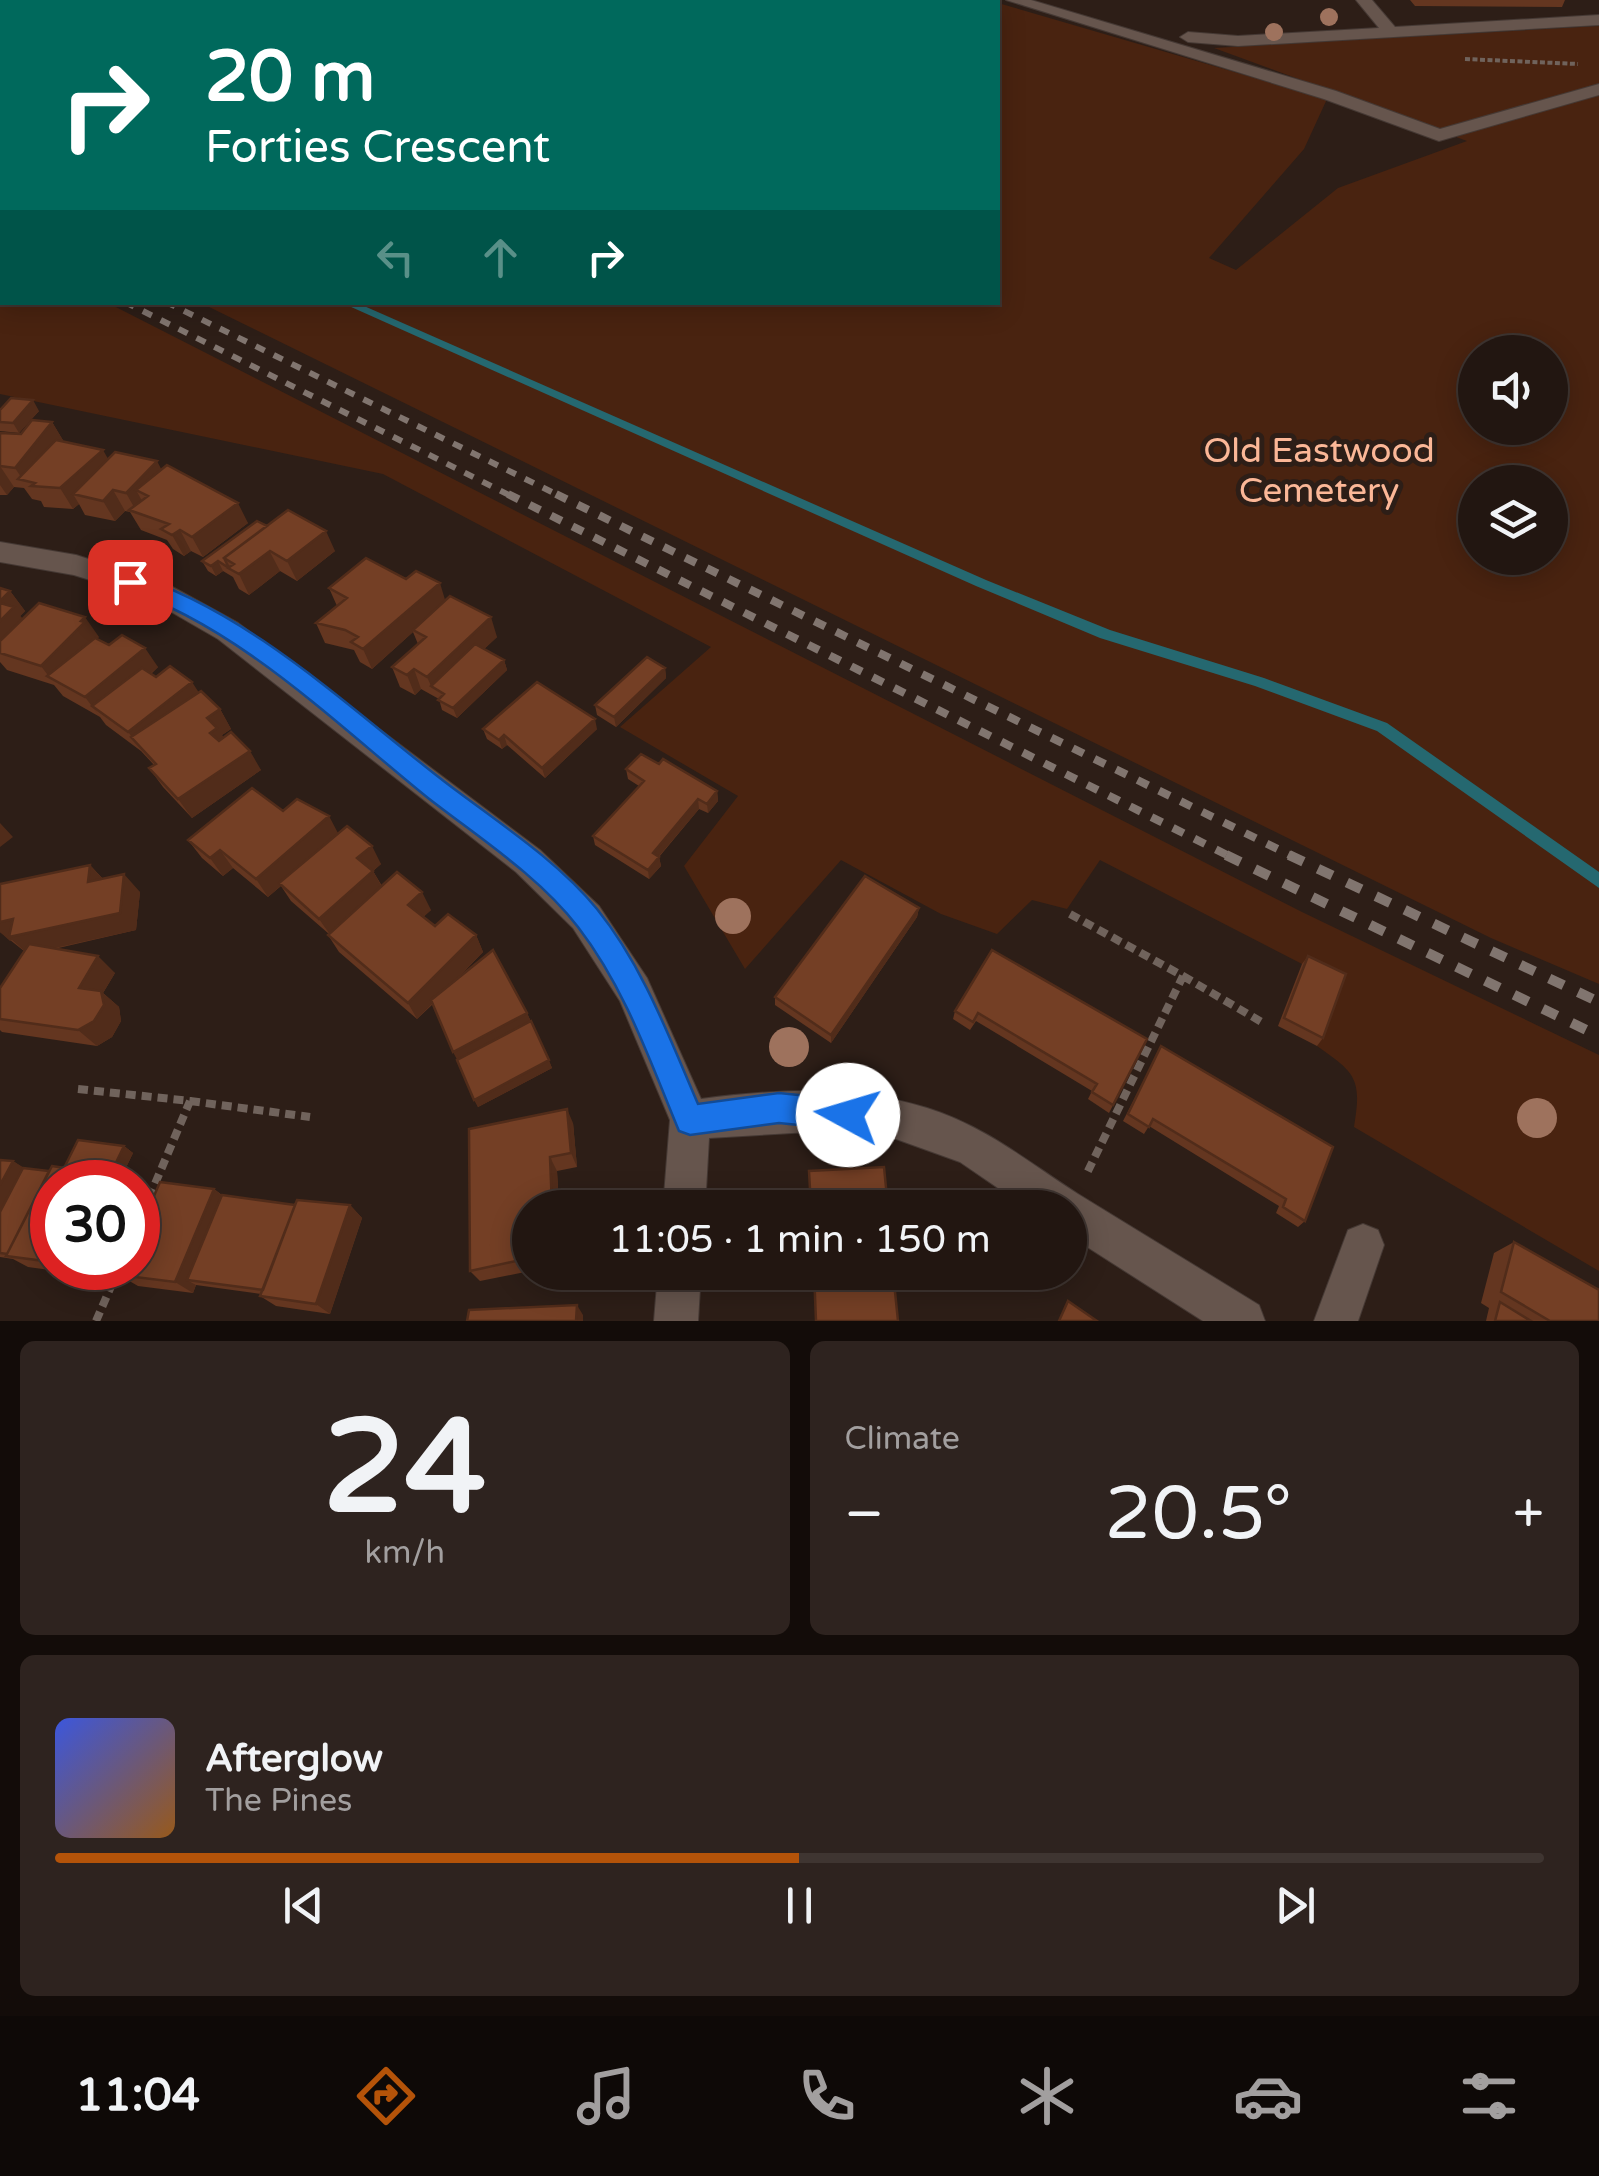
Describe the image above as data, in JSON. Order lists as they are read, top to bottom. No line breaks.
{"parks":["Old Eastwood Cemetery"],"page":{"turn":["20 m","Forties Crescent"],"limit":"30","trip":"11:05 · 1 min · 150 m","tile":[["24","km/h"],"Climate"],"heat":["−","20.5°","+"],"song":["Afterglow","The Pines"],"tabs":"11:04"}}
